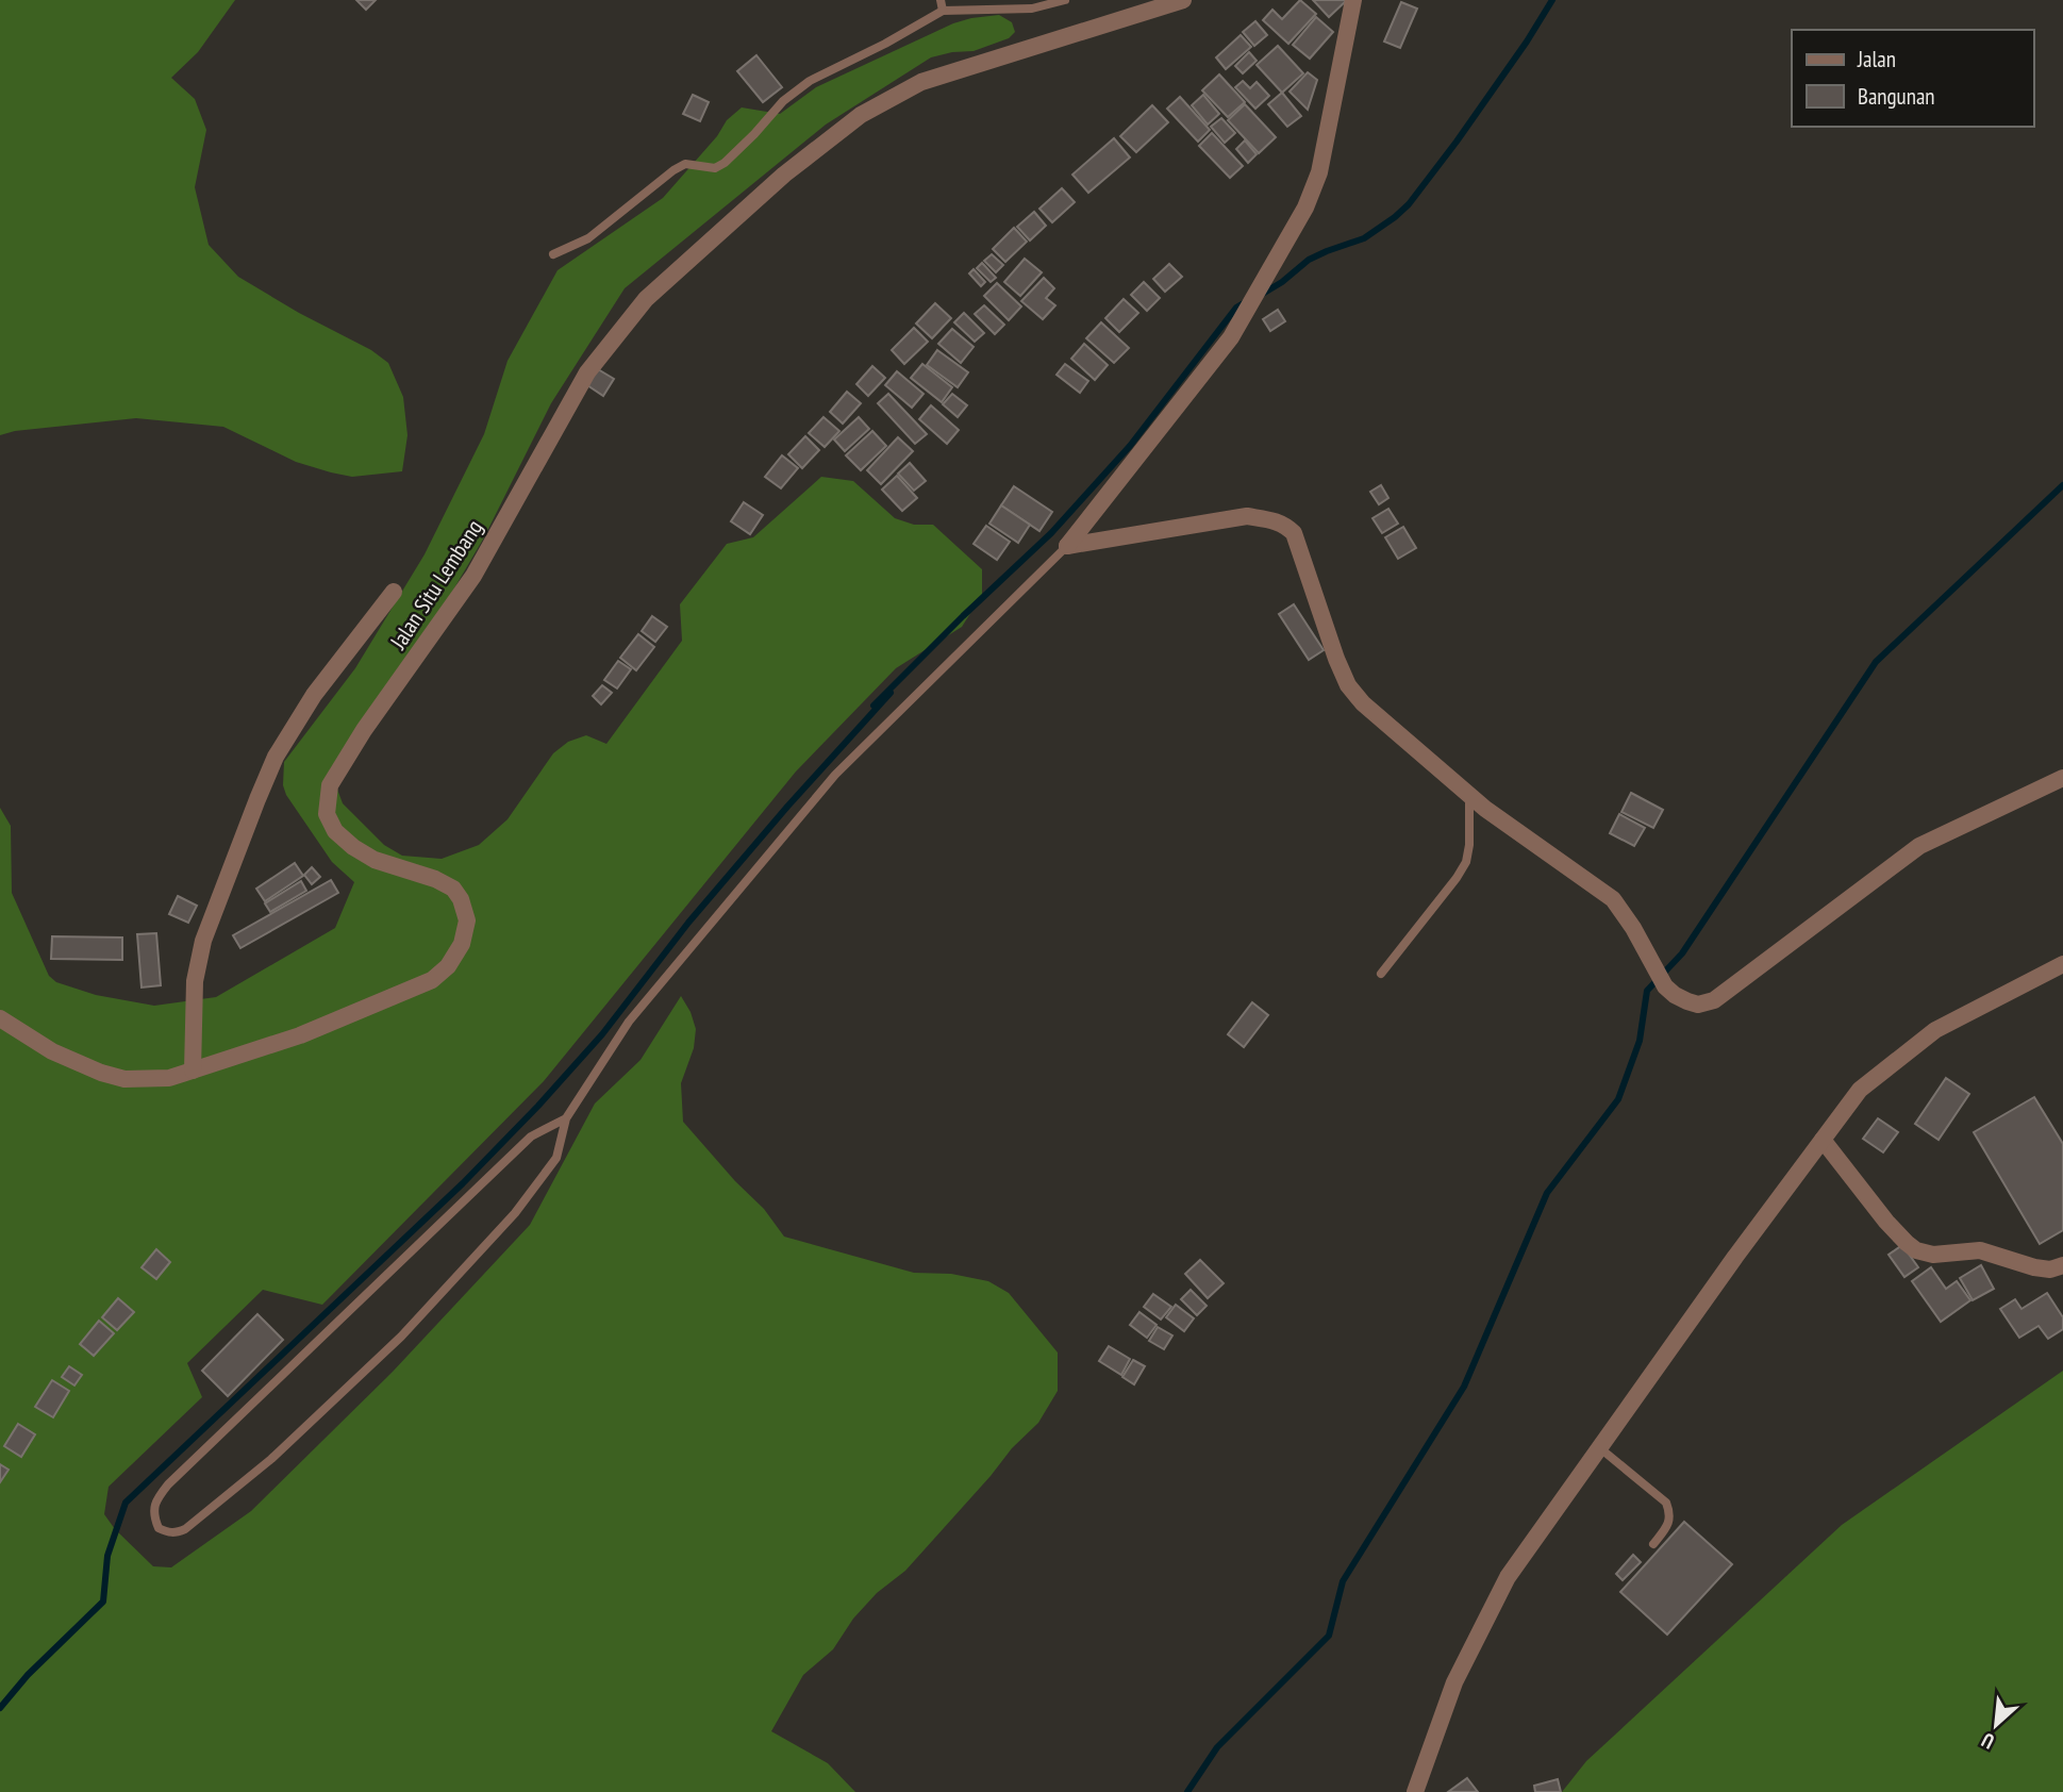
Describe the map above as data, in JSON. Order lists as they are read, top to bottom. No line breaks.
{"streets":{"street":["Jalan Situ Lembang"]},"legend":["Jalan","Bangunan"],"north":"bottom left"}
